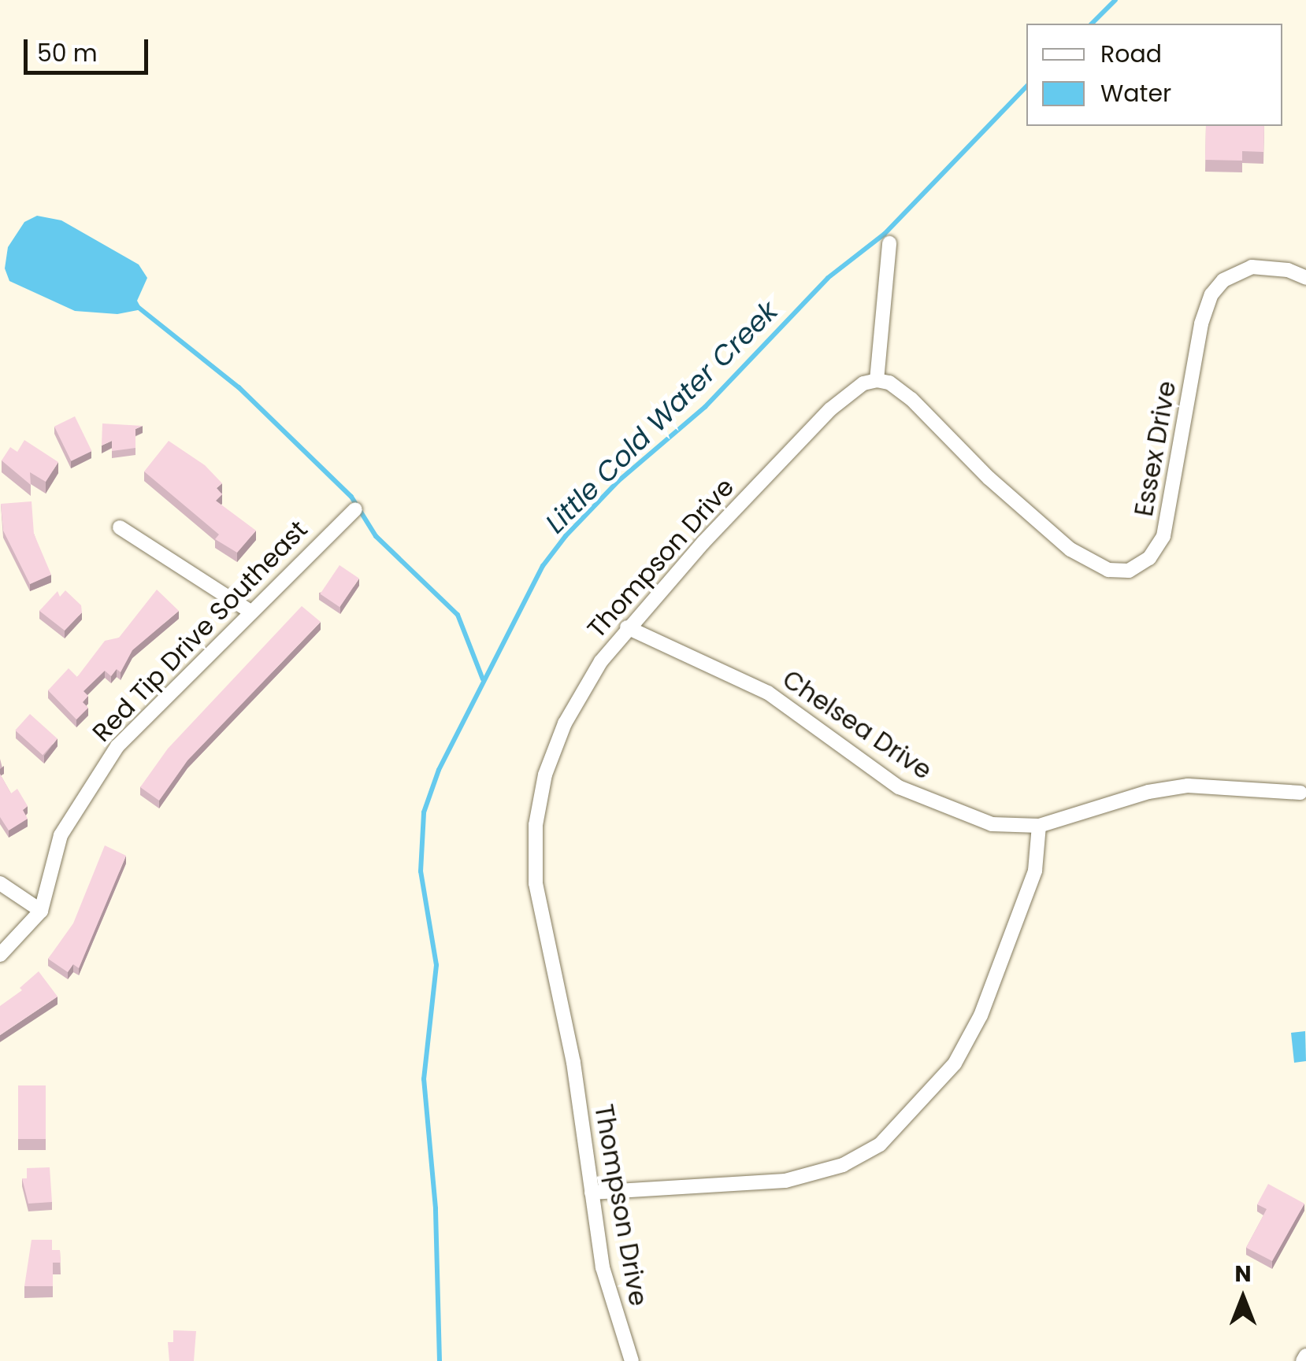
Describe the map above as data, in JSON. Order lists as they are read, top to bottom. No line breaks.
{"streets":{"street":["Essex Drive","Thompson Drive","Red Tip Drive Southeast","Chelsea Drive"]},"crossings":[["Essex Drive","Thompson Drive"],["Thompson Drive","Chelsea Drive"]],"water":["Little Cold Water Creek"],"legend":["Road","Water"],"scale_bar":"50 m","north":"top"}
